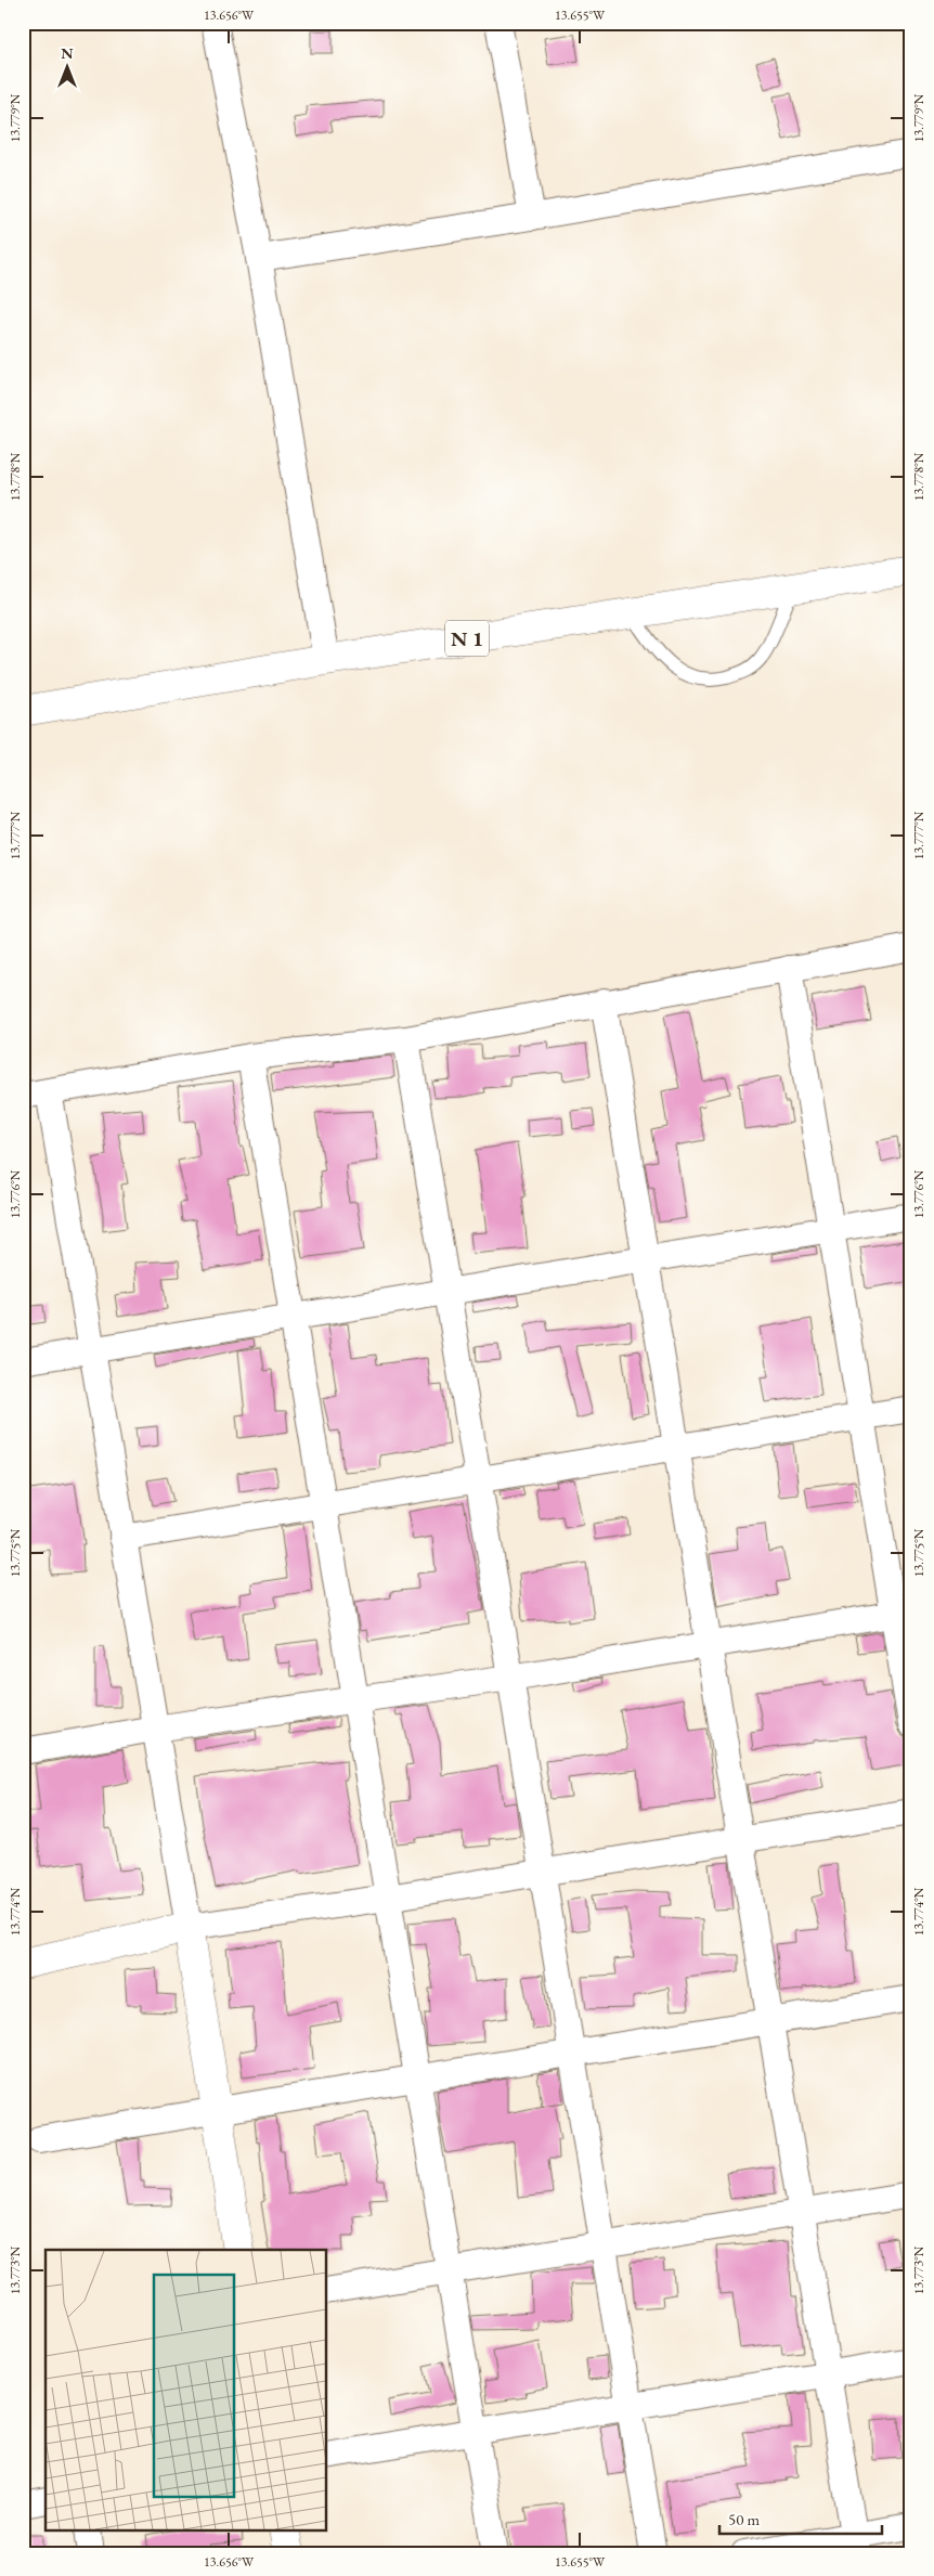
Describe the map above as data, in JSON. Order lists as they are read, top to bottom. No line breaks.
{"streets":{"main road":["N 1"]},"scale_bar":"50 m","north":"top","coordinates":["13.656°W","13.655°W","13.779°N","13.778°N","13.777°N","13.776°N","13.775°N","13.774°N","13.773°N"]}
